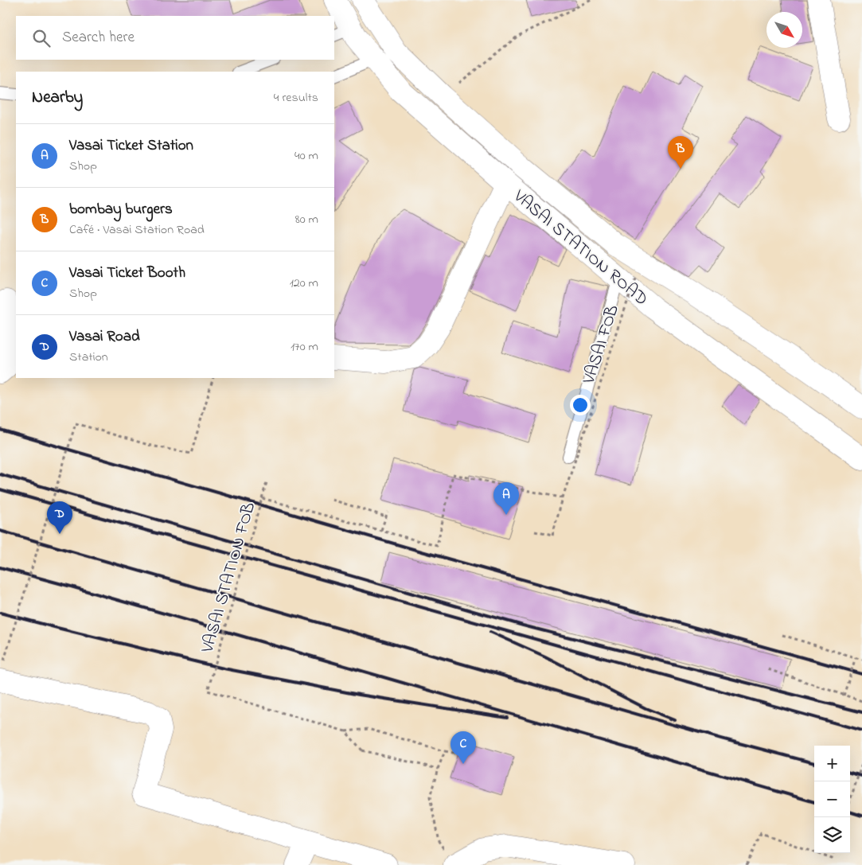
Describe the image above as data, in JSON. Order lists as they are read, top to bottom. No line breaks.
{"streets":{"street":["VASAI STATION ROAD"],"path":["VASAI FOB","VASAI STATION FOB"]},"crossings":[["VASAI STATION ROAD","VASAI FOB"],["VASAI FOB","VASAI STATION FOB"]],"north":"bottom right","page":{"search":"Search here","heading":["Nearby","4 results"],"list":[{"mark":"A","name":"Vasai Ticket Station","note":"Shop","value":"40 m"},{"mark":"B","name":"bombay burgers","note":"Café · Vasai Station Road","value":"80 m"},{"mark":"C","name":"Vasai Ticket Booth","note":"Shop","value":"120 m"},{"mark":"D","name":"Vasai Road","note":"Station","value":"170 m"}],"pins":["B","A","D","C"],"map_buttons":["+","−"]}}
